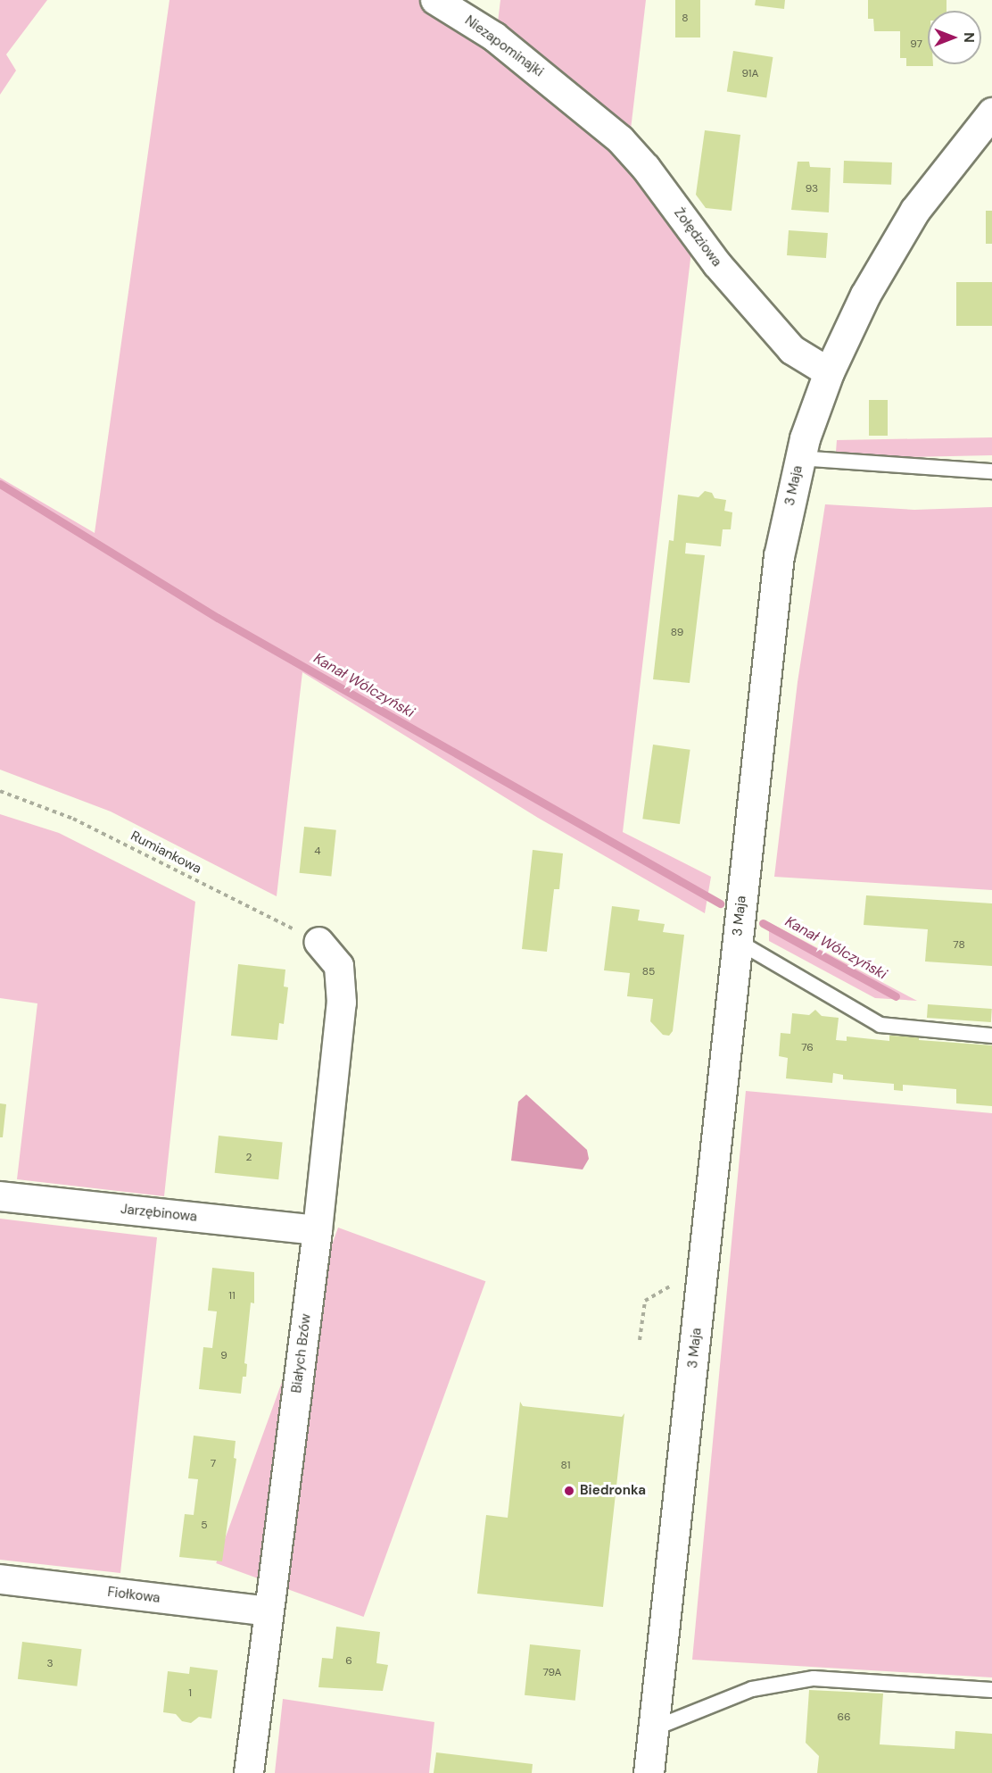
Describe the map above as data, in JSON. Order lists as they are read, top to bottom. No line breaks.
{"streets":{"street":["Niezapominajki","Żołędziowa","3 Maja","Jarzębinowa","Białych Bzów","Fiołkowa"],"path":["Rumiankowa"]},"crossings":[["Niezapominajki","Żołędziowa"],["Żołędziowa","3 Maja"],["Rumiankowa","Białych Bzów"],["Jarzębinowa","Białych Bzów"],["Białych Bzów","Fiołkowa"]],"water":["Kanał Wólczyński"],"places":["Biedronka"],"house_numbers":["8","97","91A","93","89","4","78","85","76","2","11","9","7","81","5","6","3","79A","1","66"],"north":"right"}
